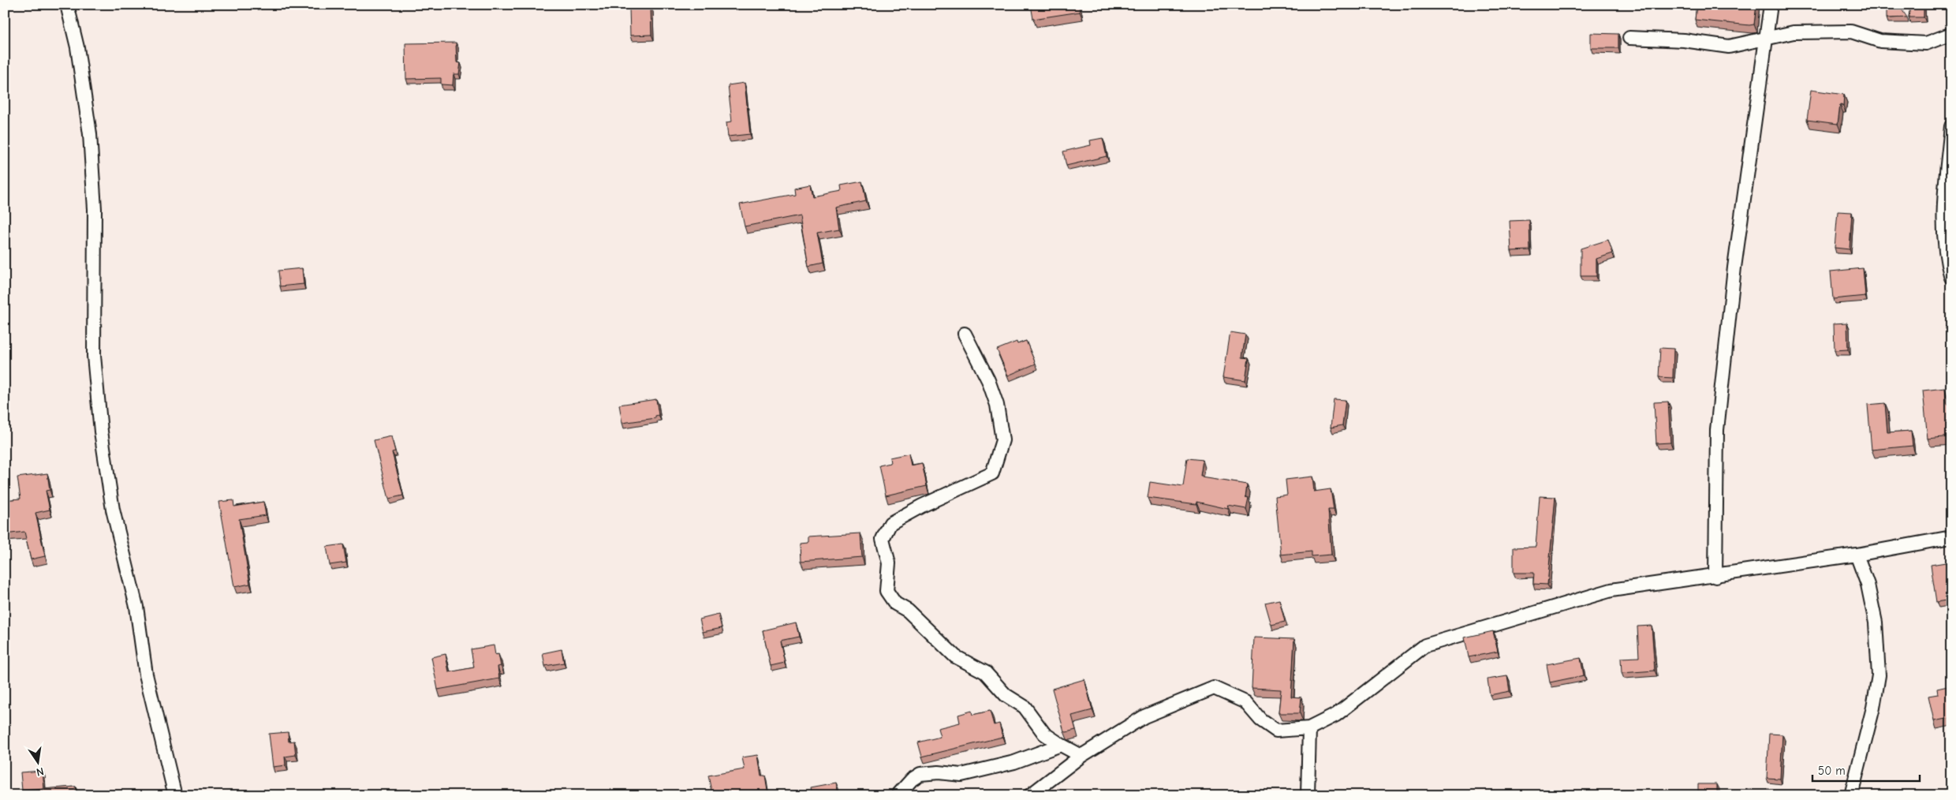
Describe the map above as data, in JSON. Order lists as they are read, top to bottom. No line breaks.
{"scale_bar":"50 m","north":"bottom"}
